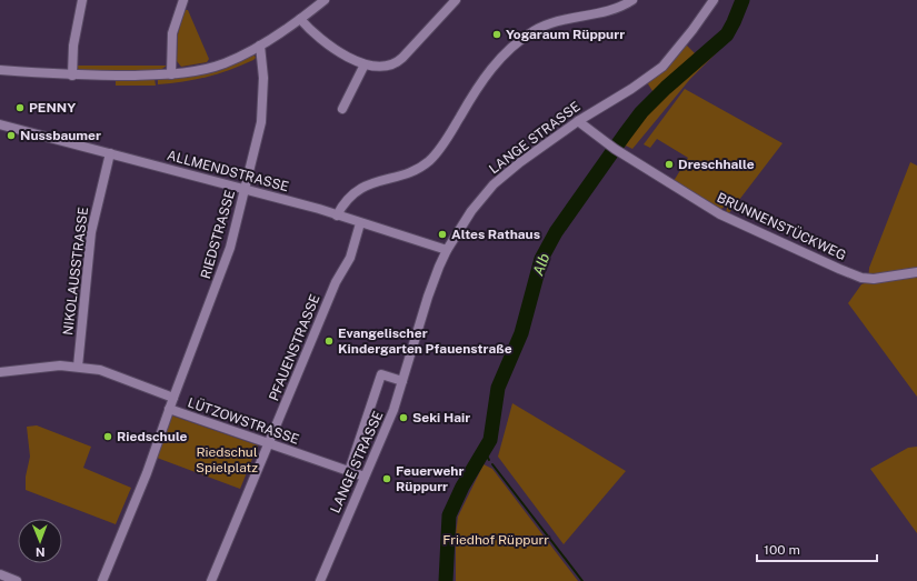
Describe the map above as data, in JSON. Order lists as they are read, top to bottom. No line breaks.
{"streets":{"street":["LANGE STRASSE","ALLMENDSTRASSE","BRUNNENSTÜCKWEG","RIEDSTRASSE","NIKOLAUSSTRASSE","PFAUENSTRASSE","LÜTZOWSTRASSE"]},"crossings":[["LANGE STRASSE","ALLMENDSTRASSE"],["LANGE STRASSE","BRUNNENSTÜCKWEG"],["LANGE STRASSE","LÜTZOWSTRASSE"],["ALLMENDSTRASSE","RIEDSTRASSE"],["ALLMENDSTRASSE","NIKOLAUSSTRASSE"],["ALLMENDSTRASSE","PFAUENSTRASSE"],["RIEDSTRASSE","LÜTZOWSTRASSE"],["NIKOLAUSSTRASSE","LÜTZOWSTRASSE"],["PFAUENSTRASSE","LÜTZOWSTRASSE"]],"water":["Alb"],"parks":["Riedschul Spielplatz","Friedhof Rüppurr"],"places":["Yogaraum Rüppurr","PENNY","Nussbaumer","Dreschhalle","Altes Rathaus","Evangelischer Kindergarten Pfauenstraße","Seki Hair","Riedschule","Feuerwehr Rüppurr"],"scale_bar":"100 m","north":"bottom"}
